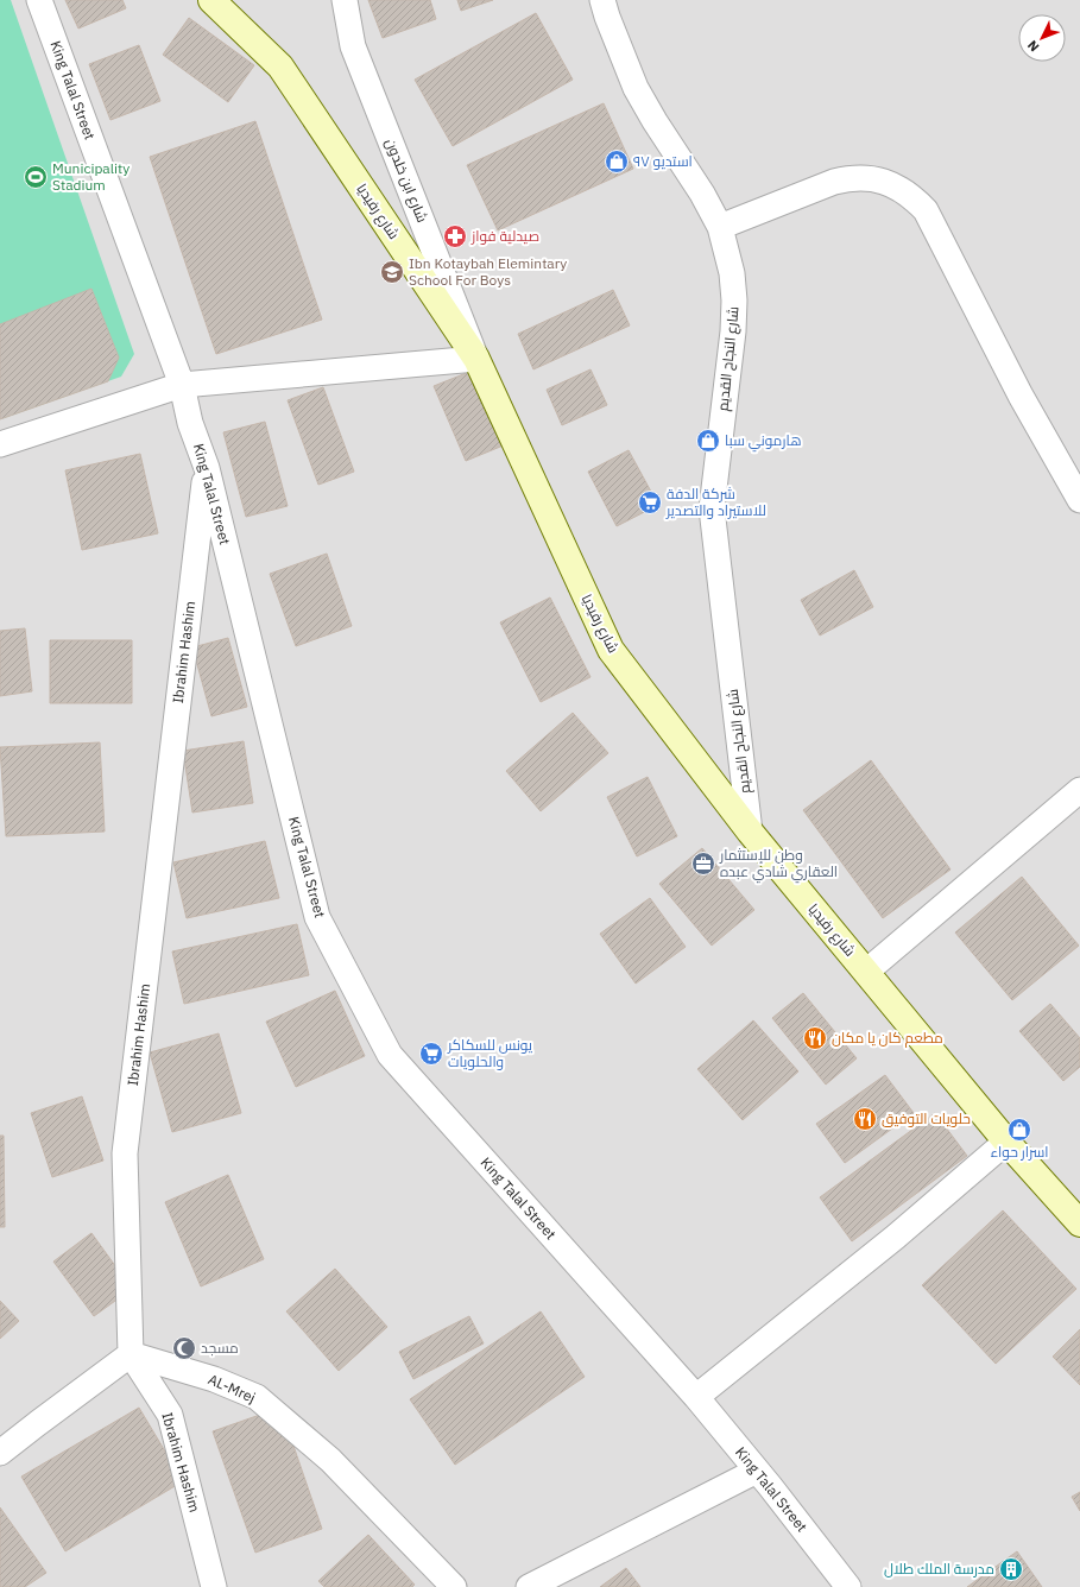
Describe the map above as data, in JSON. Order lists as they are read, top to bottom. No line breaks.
{"streets":{"main road":["شارع رفيديا"],"street":["King Talal Street","شارع ابن خلدون","شارع النجاح القديم","Ibrahim Hashim","AL-Mrej"]},"crossings":[["King Talal Street","Ibrahim Hashim"],["شارع ابن خلدون","شارع رفيديا"],["شارع رفيديا","شارع النجاح القديم"],["Ibrahim Hashim","AL-Mrej"]],"places":{"shop":["استديو ٩٧","هارموني سبا","اسرار حواء"],"sports":["Municipality Stadium"],"pharmacy":["صيدلية فواز"],"school or university":["Ibn Kotaybah Elemintary School For Boys"],"supermarket":["شركة الدفة للاستيراد والتصدير","يونس للسكاكر والحلويات"],"office":["وطن للإستثمار العقاري شادي عبده"],"restaurant":["مطعم كان يا مكان","حلويات التوفيق"],"mosque":["مسجد"],"building":["مدرسة الملك طلال"]},"north":"bottom left"}
